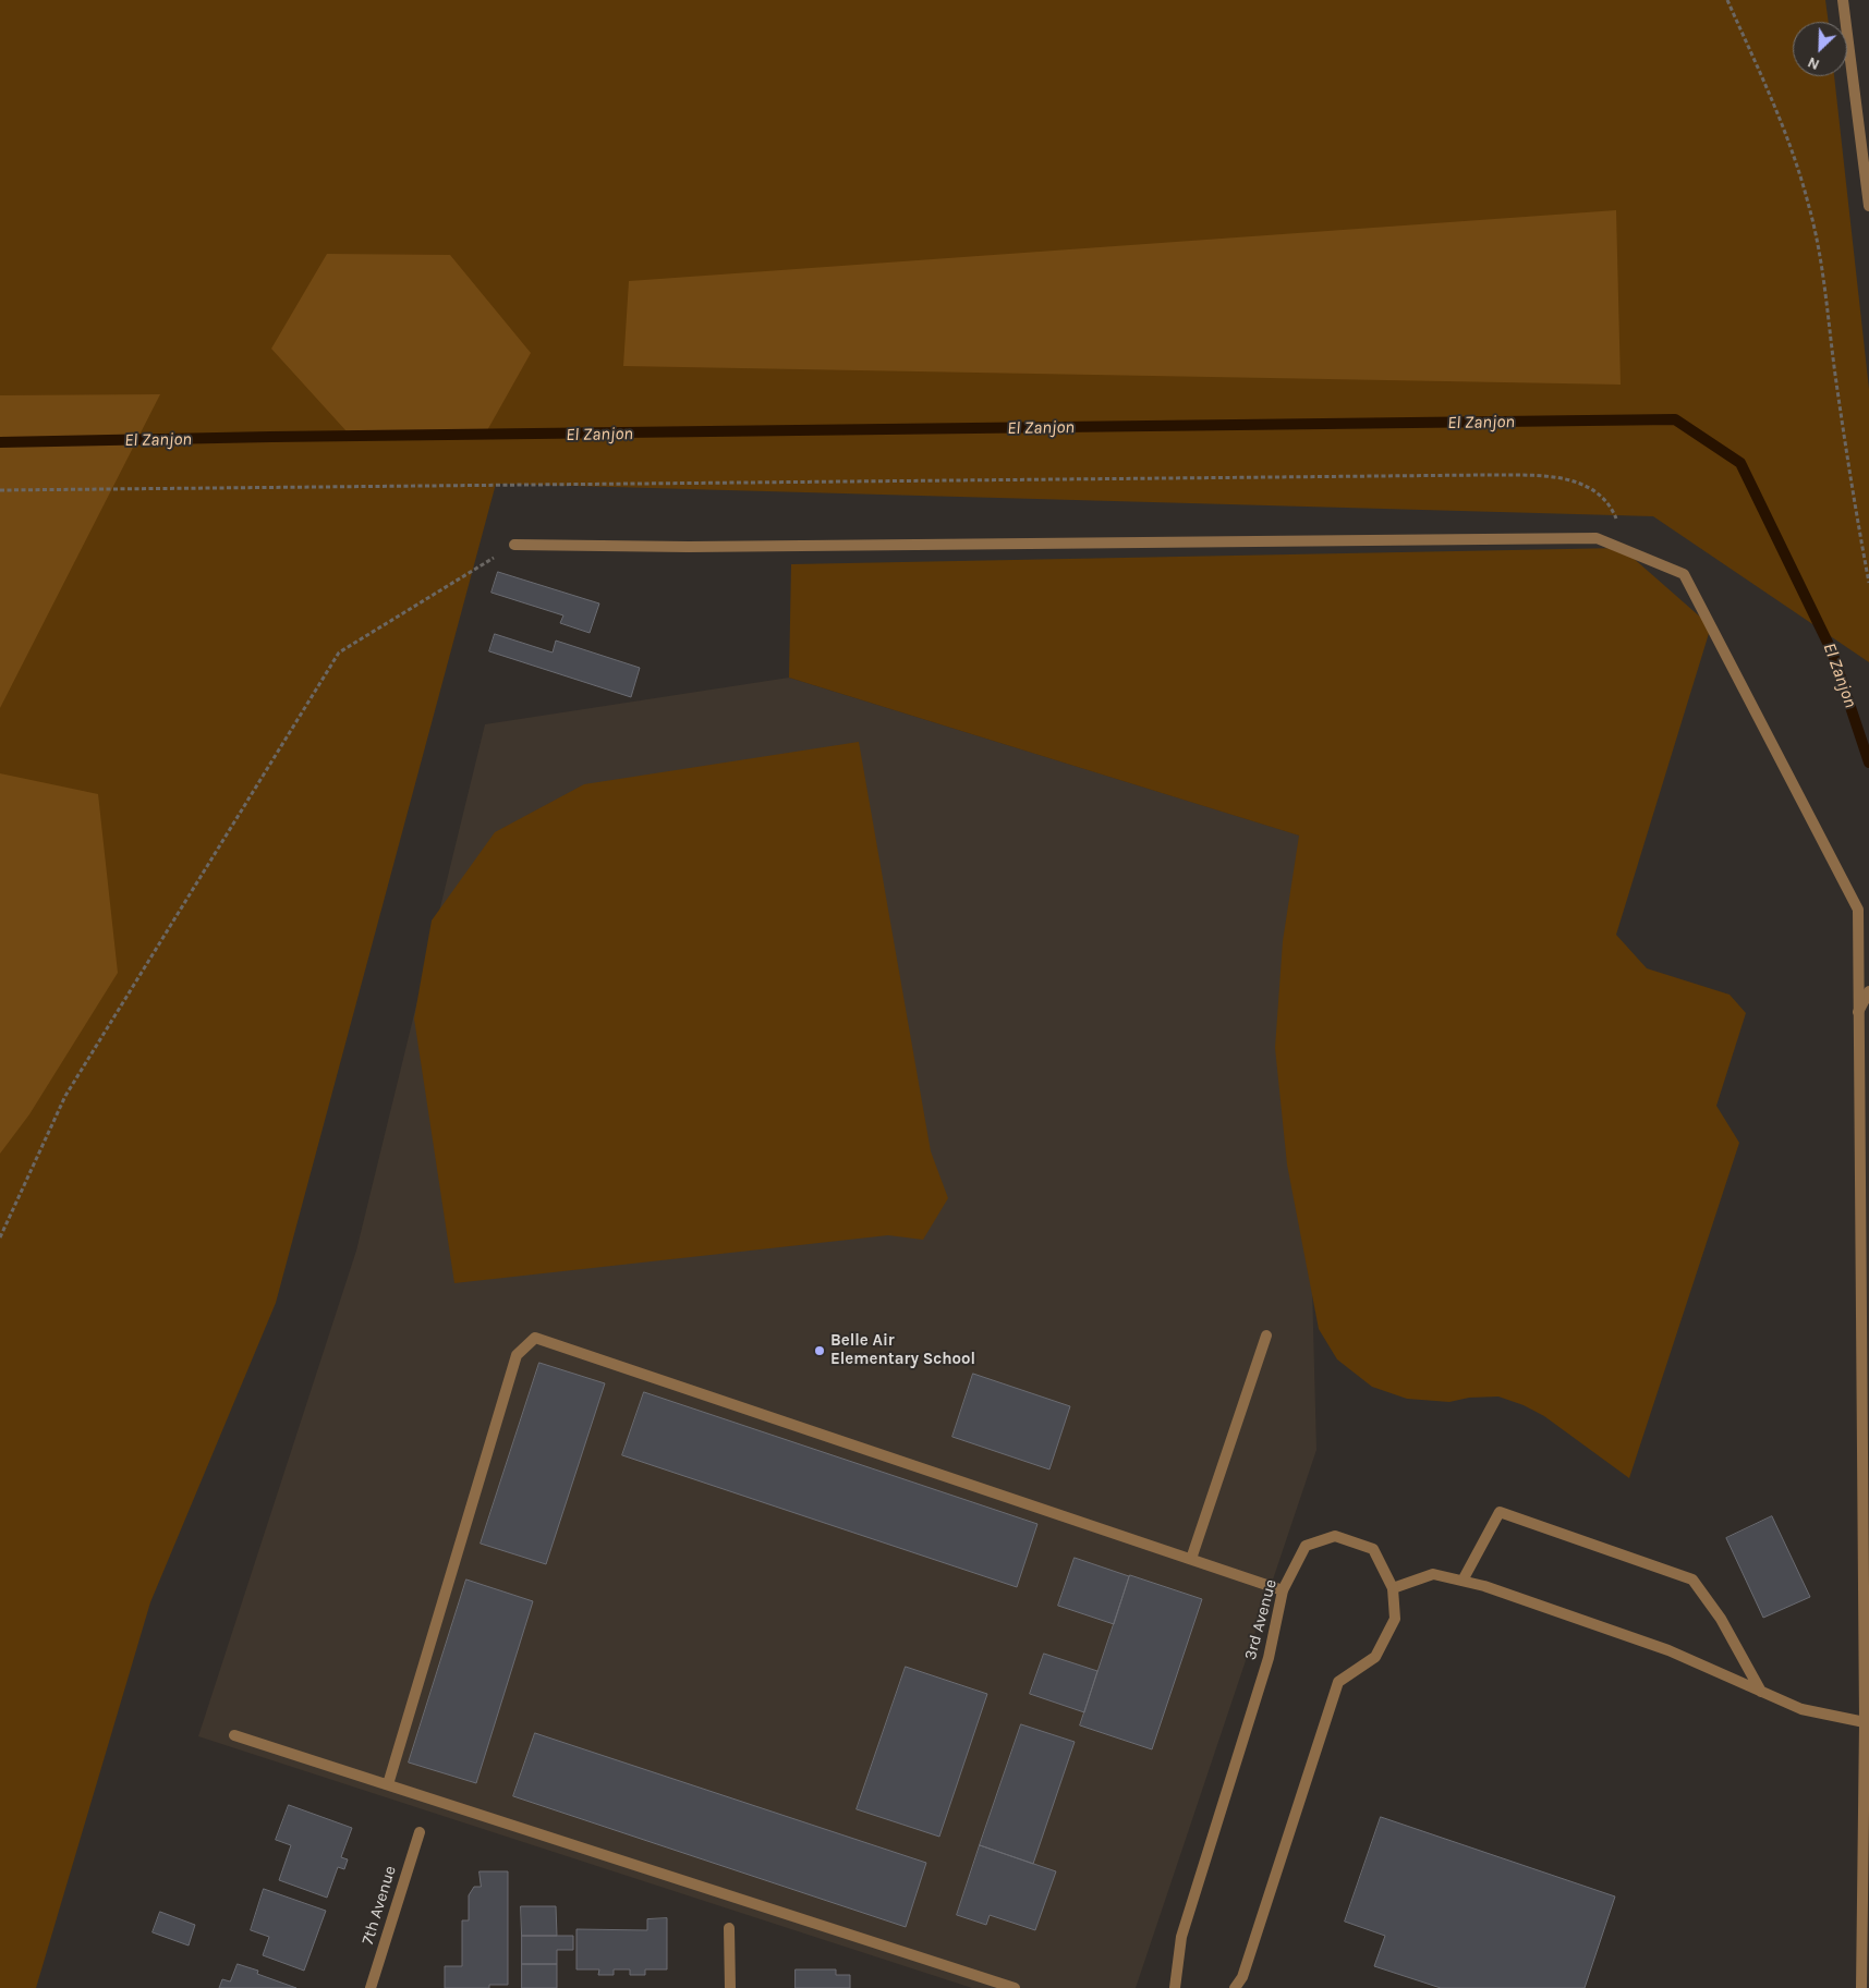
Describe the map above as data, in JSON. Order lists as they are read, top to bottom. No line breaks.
{"streets":{"street":["3rd Avenue","7th Avenue"]},"water":["El Zanjon"],"places":["Belle Air Elementary School"],"north":"bottom left"}
